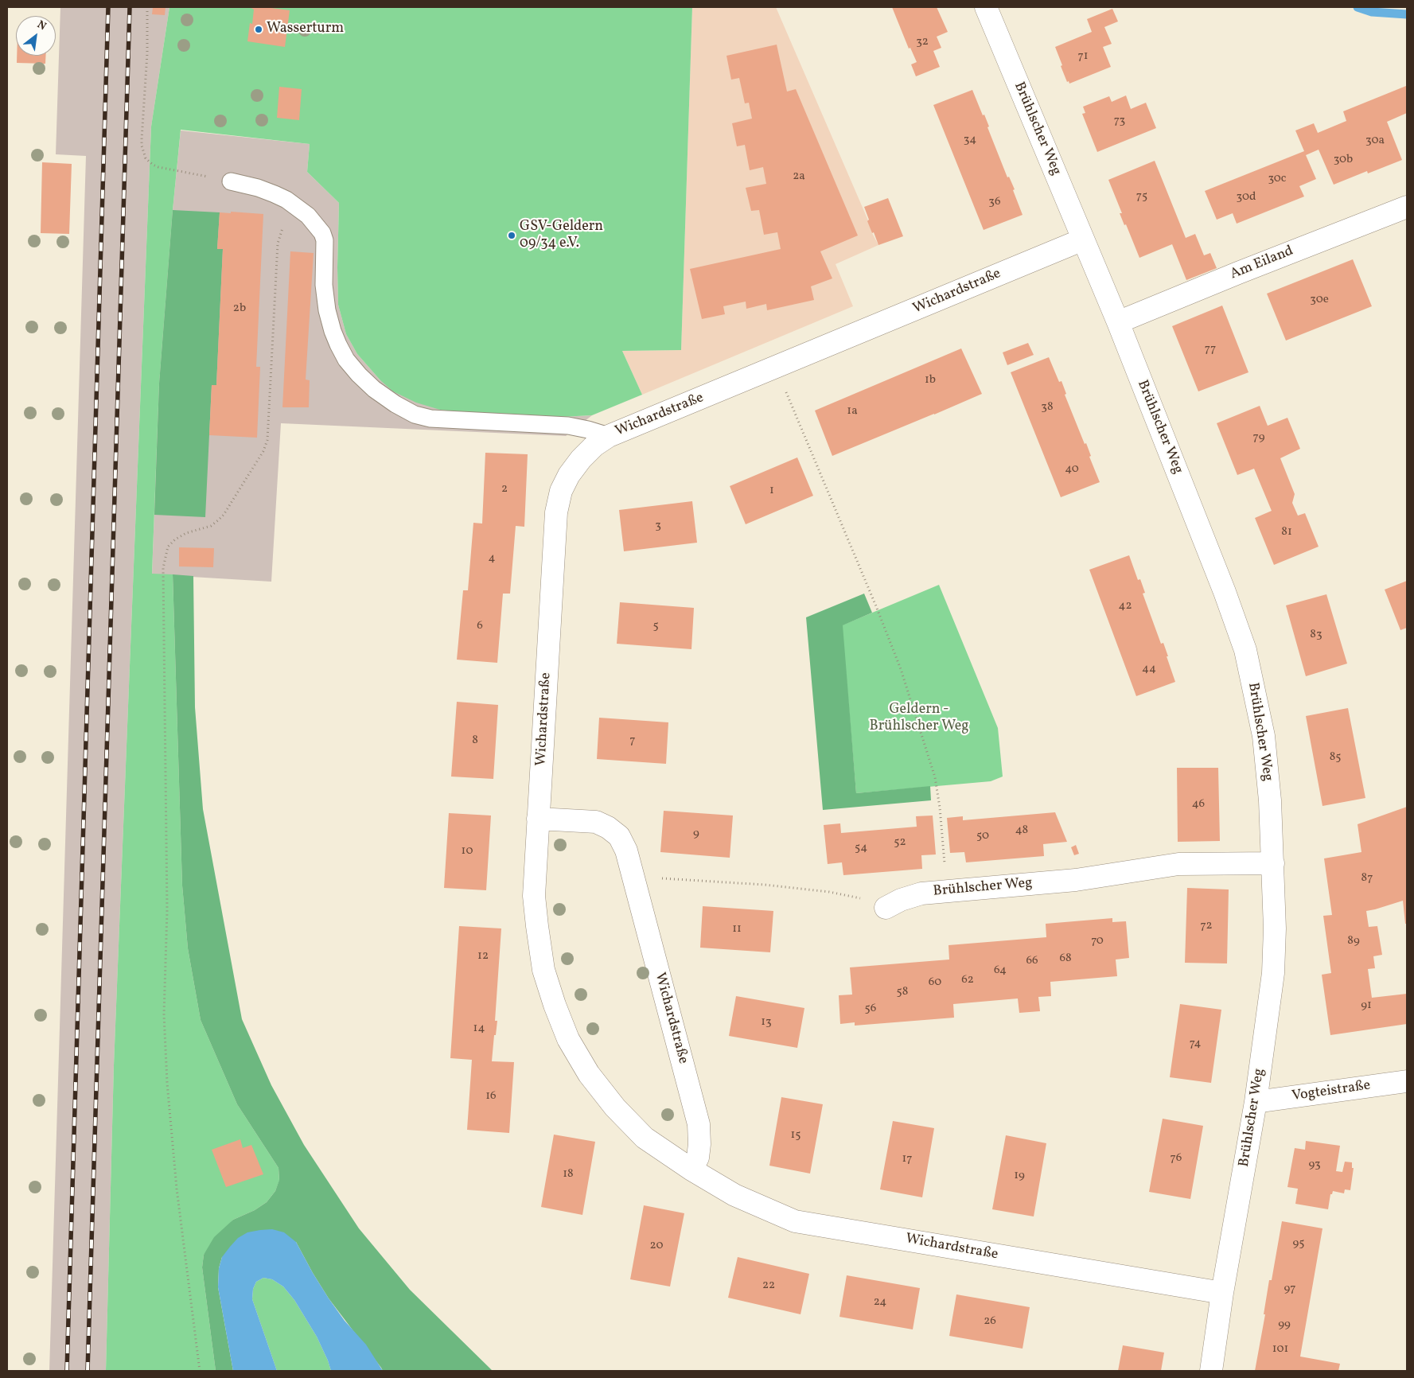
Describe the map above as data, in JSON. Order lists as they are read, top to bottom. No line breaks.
{"streets":{"street":["Brühlscher Weg","Am Eiland","Wichardstraße","Vogteistraße"]},"crossings":[["Brühlscher Weg","Am Eiland"],["Brühlscher Weg","Wichardstraße"],["Brühlscher Weg","Vogteistraße"]],"parks":["Geldern - Brühlscher Weg"],"places":["Wasserturm","GSV-Geldern 09/34 e.V."],"house_numbers":["32","71","73","34","30a","30b","2a","30c","75","30d","36","30e","2b","77","1b","38","1a","79","40","2","1","3","81","4","42","6","5","83","44","8","7","85","46","48","9","50","52","54","10","87","72","11","70","89","12","68","66","64","62","60","58","91","56","13","14","74","16","15","76","17","93","18","19","95","20","22","97","24","26","99","101"],"north":"top right"}
